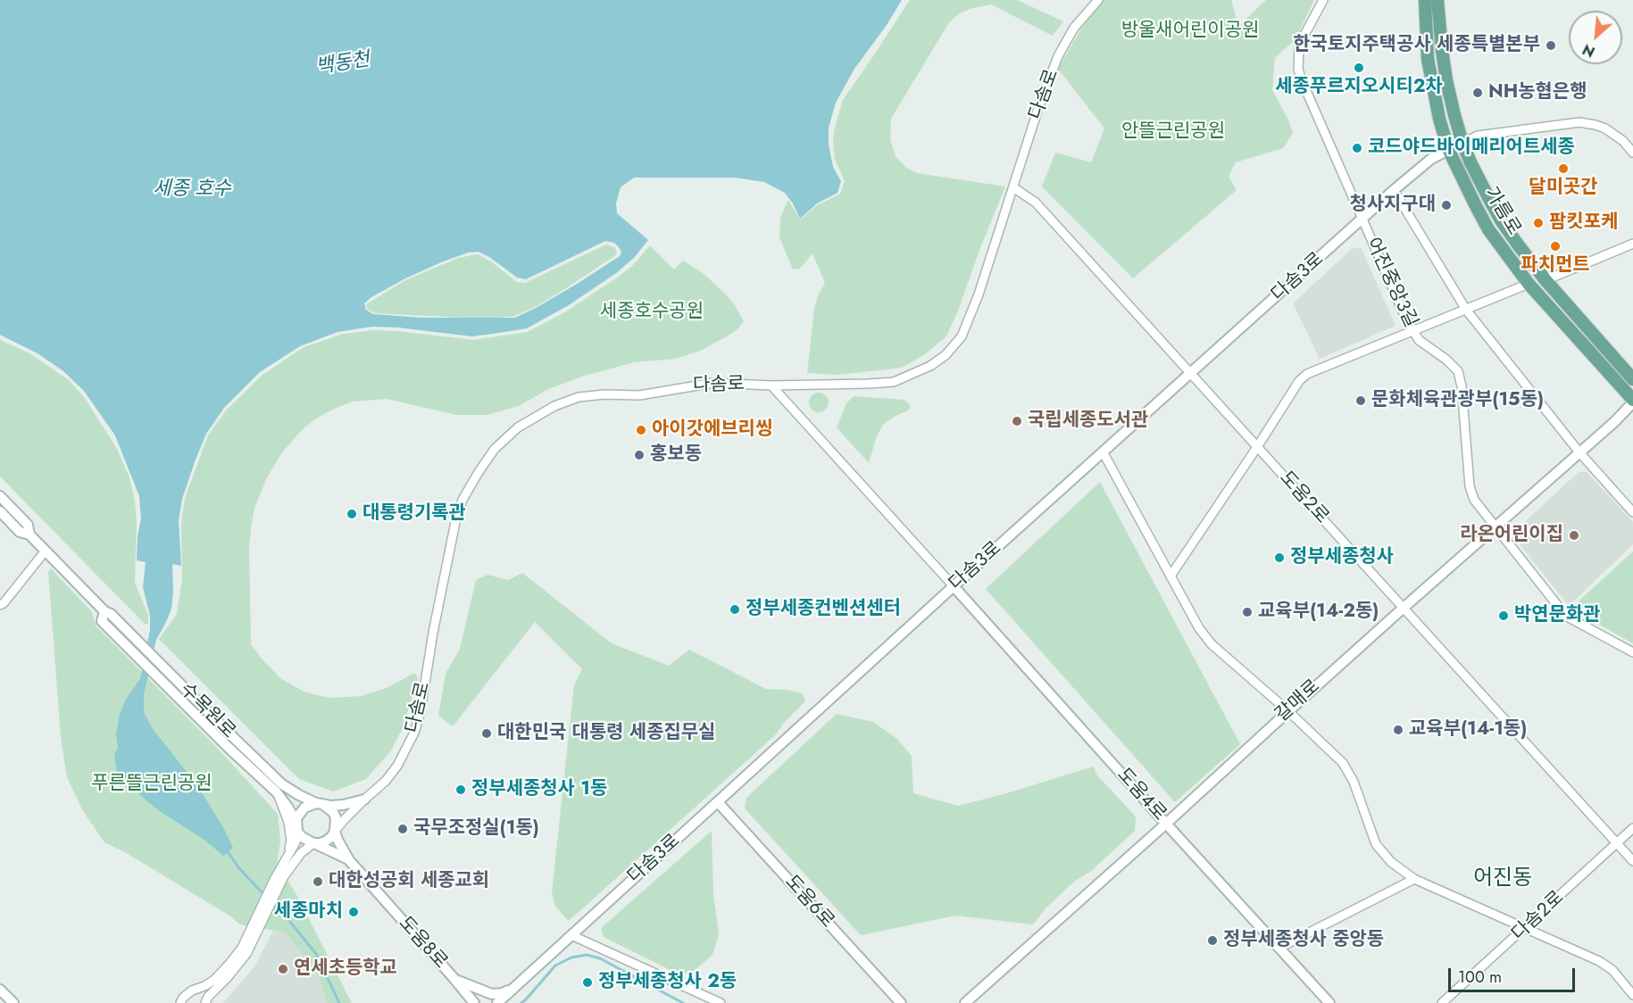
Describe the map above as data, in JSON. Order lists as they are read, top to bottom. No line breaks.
{"streets":{"main road":["가름로"],"street":["다솜로","다솜3로","어진중앙3길","도움2로","갈매로","수목원로","도움4로","도움6로","다솜2로","도움8로"]},"crossings":[["다솜로","도움2로"],["다솜로","수목원로"],["다솜로","도움8로"],["가름로","다솜3로"],["가름로","갈매로"],["다솜3로","어진중앙3길"],["다솜3로","도움2로"],["다솜3로","도움4로"],["다솜3로","도움6로"],["어진중앙3길","갈매로"],["도움2로","갈매로"],["도움2로","다솜2로"],["갈매로","도움4로"],["수목원로","도움8로"]],"districts":["어진동"],"water":["백동천","세종 호수"],"parks":["방울새어린이공원","안뜰근린공원","세종호수공원","푸른뜰근린공원"],"places":["한국토지주택공사 세종특별본부","세종푸르지오시티2차","NH농협은행","코드야드바이메리어트세종","달미곳간","청사지구대","팜킷포케","파치먼트","문화체육관광부(15동)","국립세종도서관","아이갓에브리씽","홍보동","대통령기록관","라온어린이집","정부세종청사","정부세종컨벤션센터","교육부(14-2동)","박연문화관","교육부(14-1동)","대한민국 대통령 세종집무실","정부세종청사 1동","국무조정실(1동)","대한성공회 세종교회","세종마치","정부세종청사 중앙동","연세초등학교","정부세종청사 2동"],"scale_bar":"100 m","north":"bottom left"}
